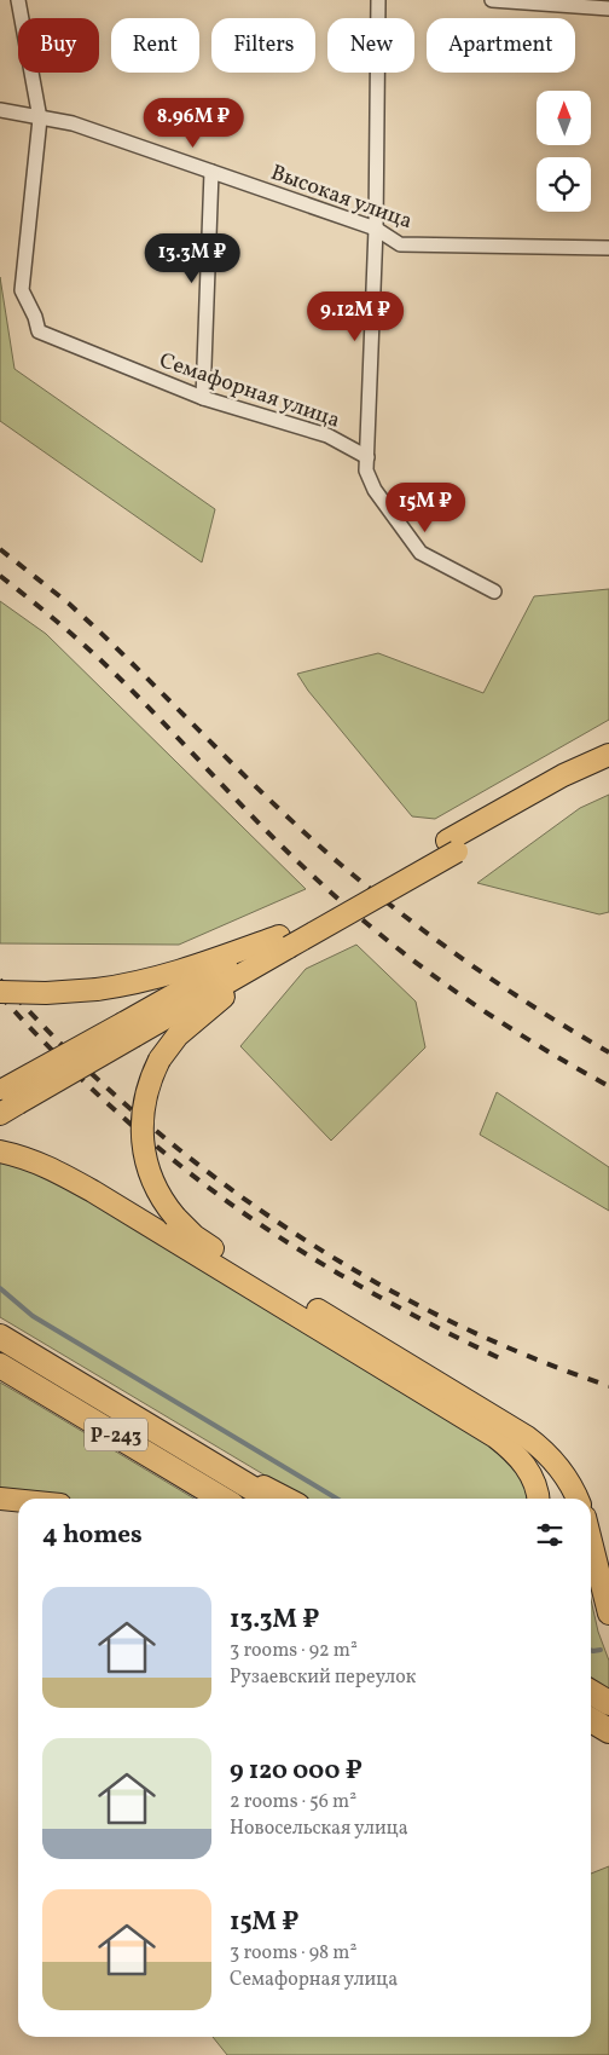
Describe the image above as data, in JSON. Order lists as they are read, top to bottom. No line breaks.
{"streets":{"highway":["Р-243"],"street":["Высокая улица","Семафорная улица"]},"crossings":[["Высокая улица","Семафорная улица"]],"north":"top","page":{"chip":["Buy","Rent","Filters","New","Apartment"],"price":["8.96M ₽","13.3M ₽","9.12M ₽","15M ₽"],"heading":"4 homes","list":[{"name":"13.3M ₽","note":"3 rooms · 92 m² · Рузаевский переулок"},{"name":"9 120 000 ₽","note":"2 rooms · 56 m² · Новосельская улица"},{"name":"15M ₽","note":"3 rooms · 98 m² · Семафорная улица"}]}}
